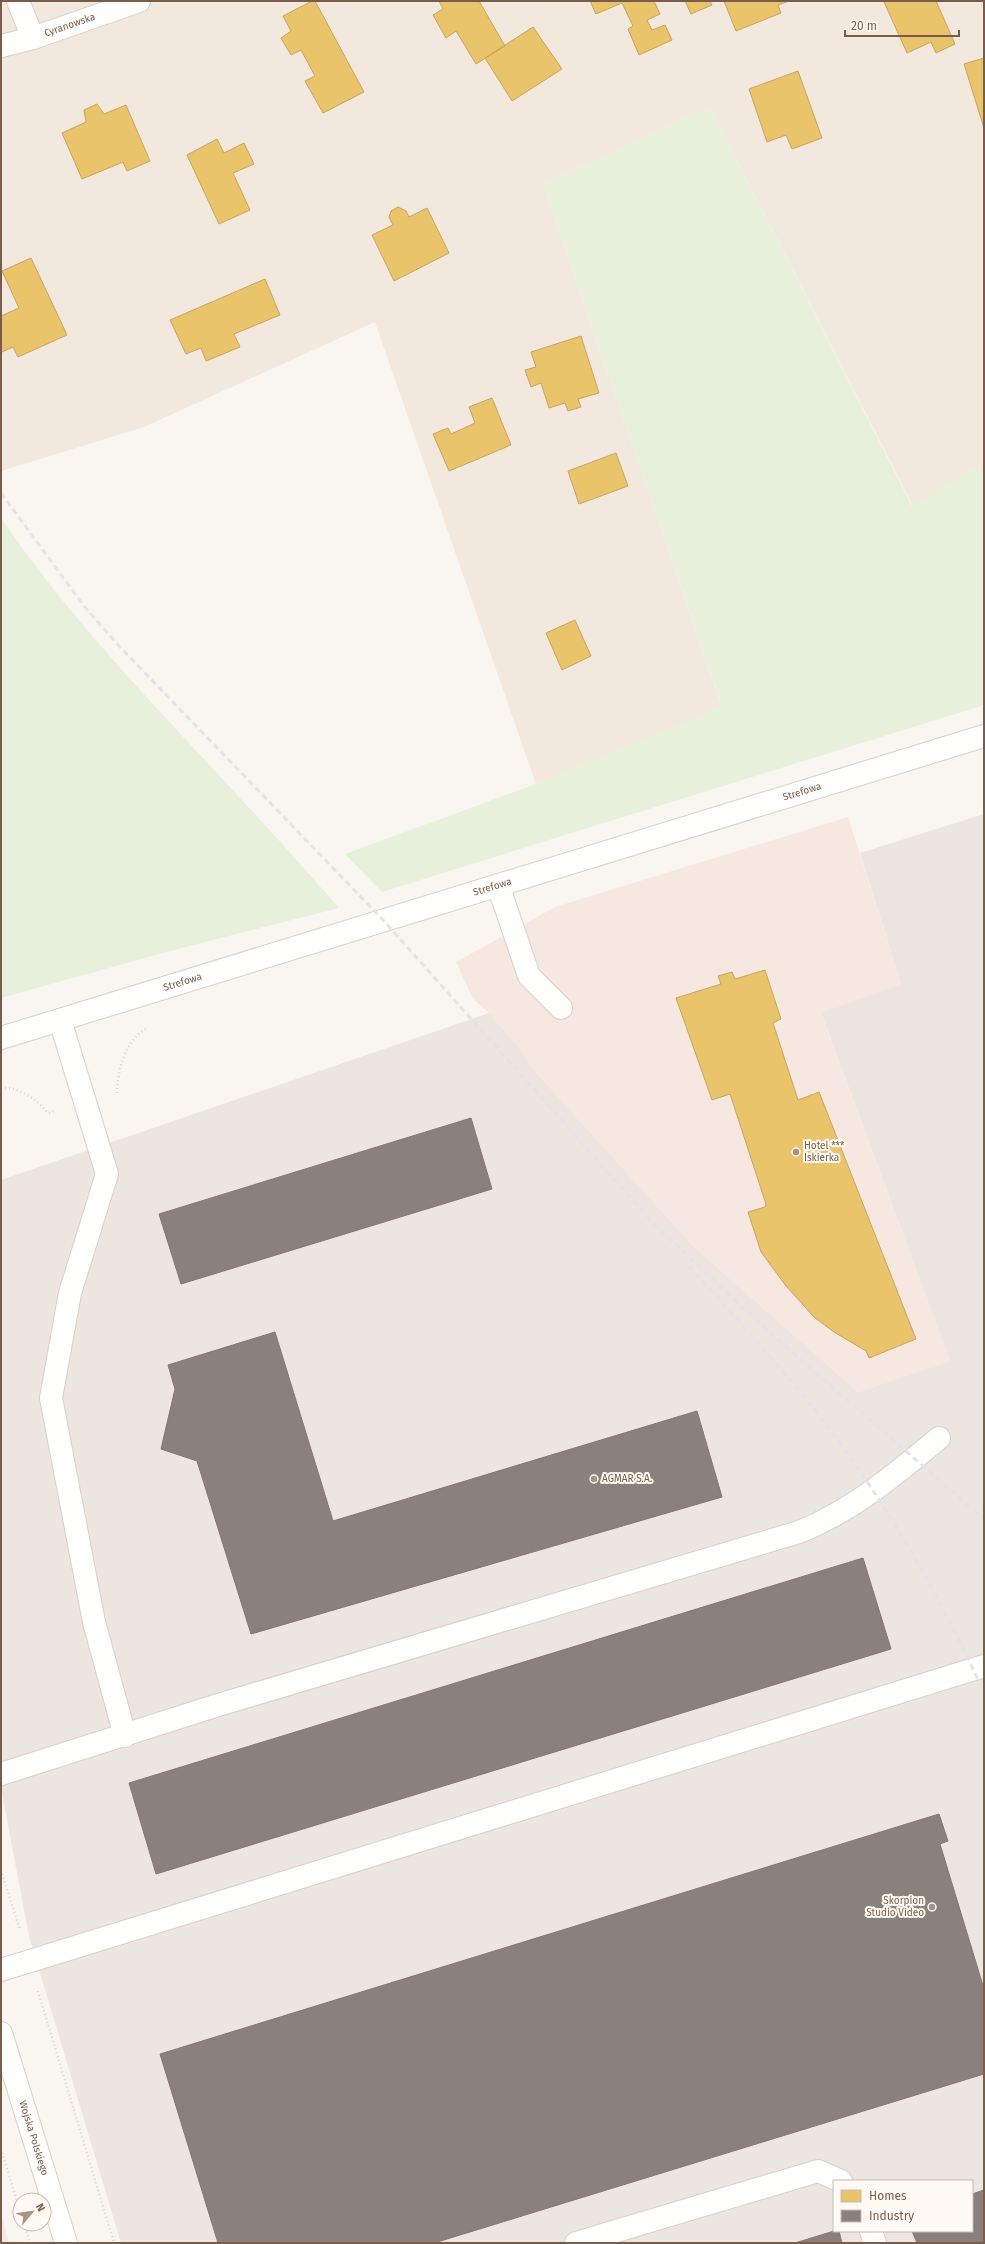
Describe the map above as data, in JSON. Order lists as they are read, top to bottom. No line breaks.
{"streets":{"street":["Cyranowska","Strefowa","Wojska Polskiego"]},"places":["Hotel *** Iskierka","AGMAR S.A.","Skorpion Studio Video"],"legend":["Homes","Industry"],"scale_bar":"20 m","north":"top right"}
